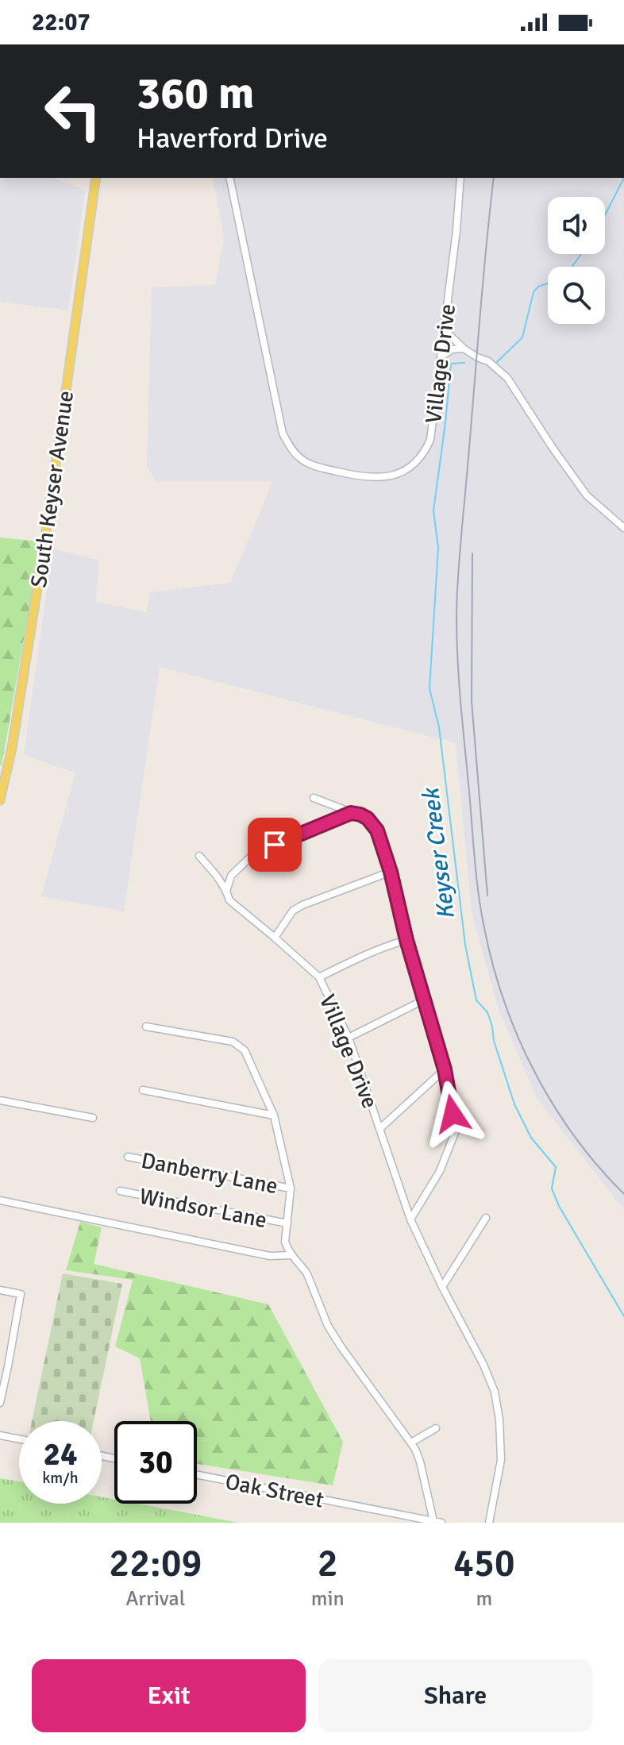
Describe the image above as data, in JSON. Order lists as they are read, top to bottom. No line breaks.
{"streets":{"main road":["South Keyser Avenue"],"street":["Village Drive","Danberry Lane","Windsor Lane","Oak Street"]},"water":["Keyser Creek"],"page":{"status":"22:07","turn":["360 m","Haverford Drive"],"speed":"24 km/h","limit":"30","eta":["22:09","Arrival","2","min","450","m"],"buttons":["Exit","Share"]}}
